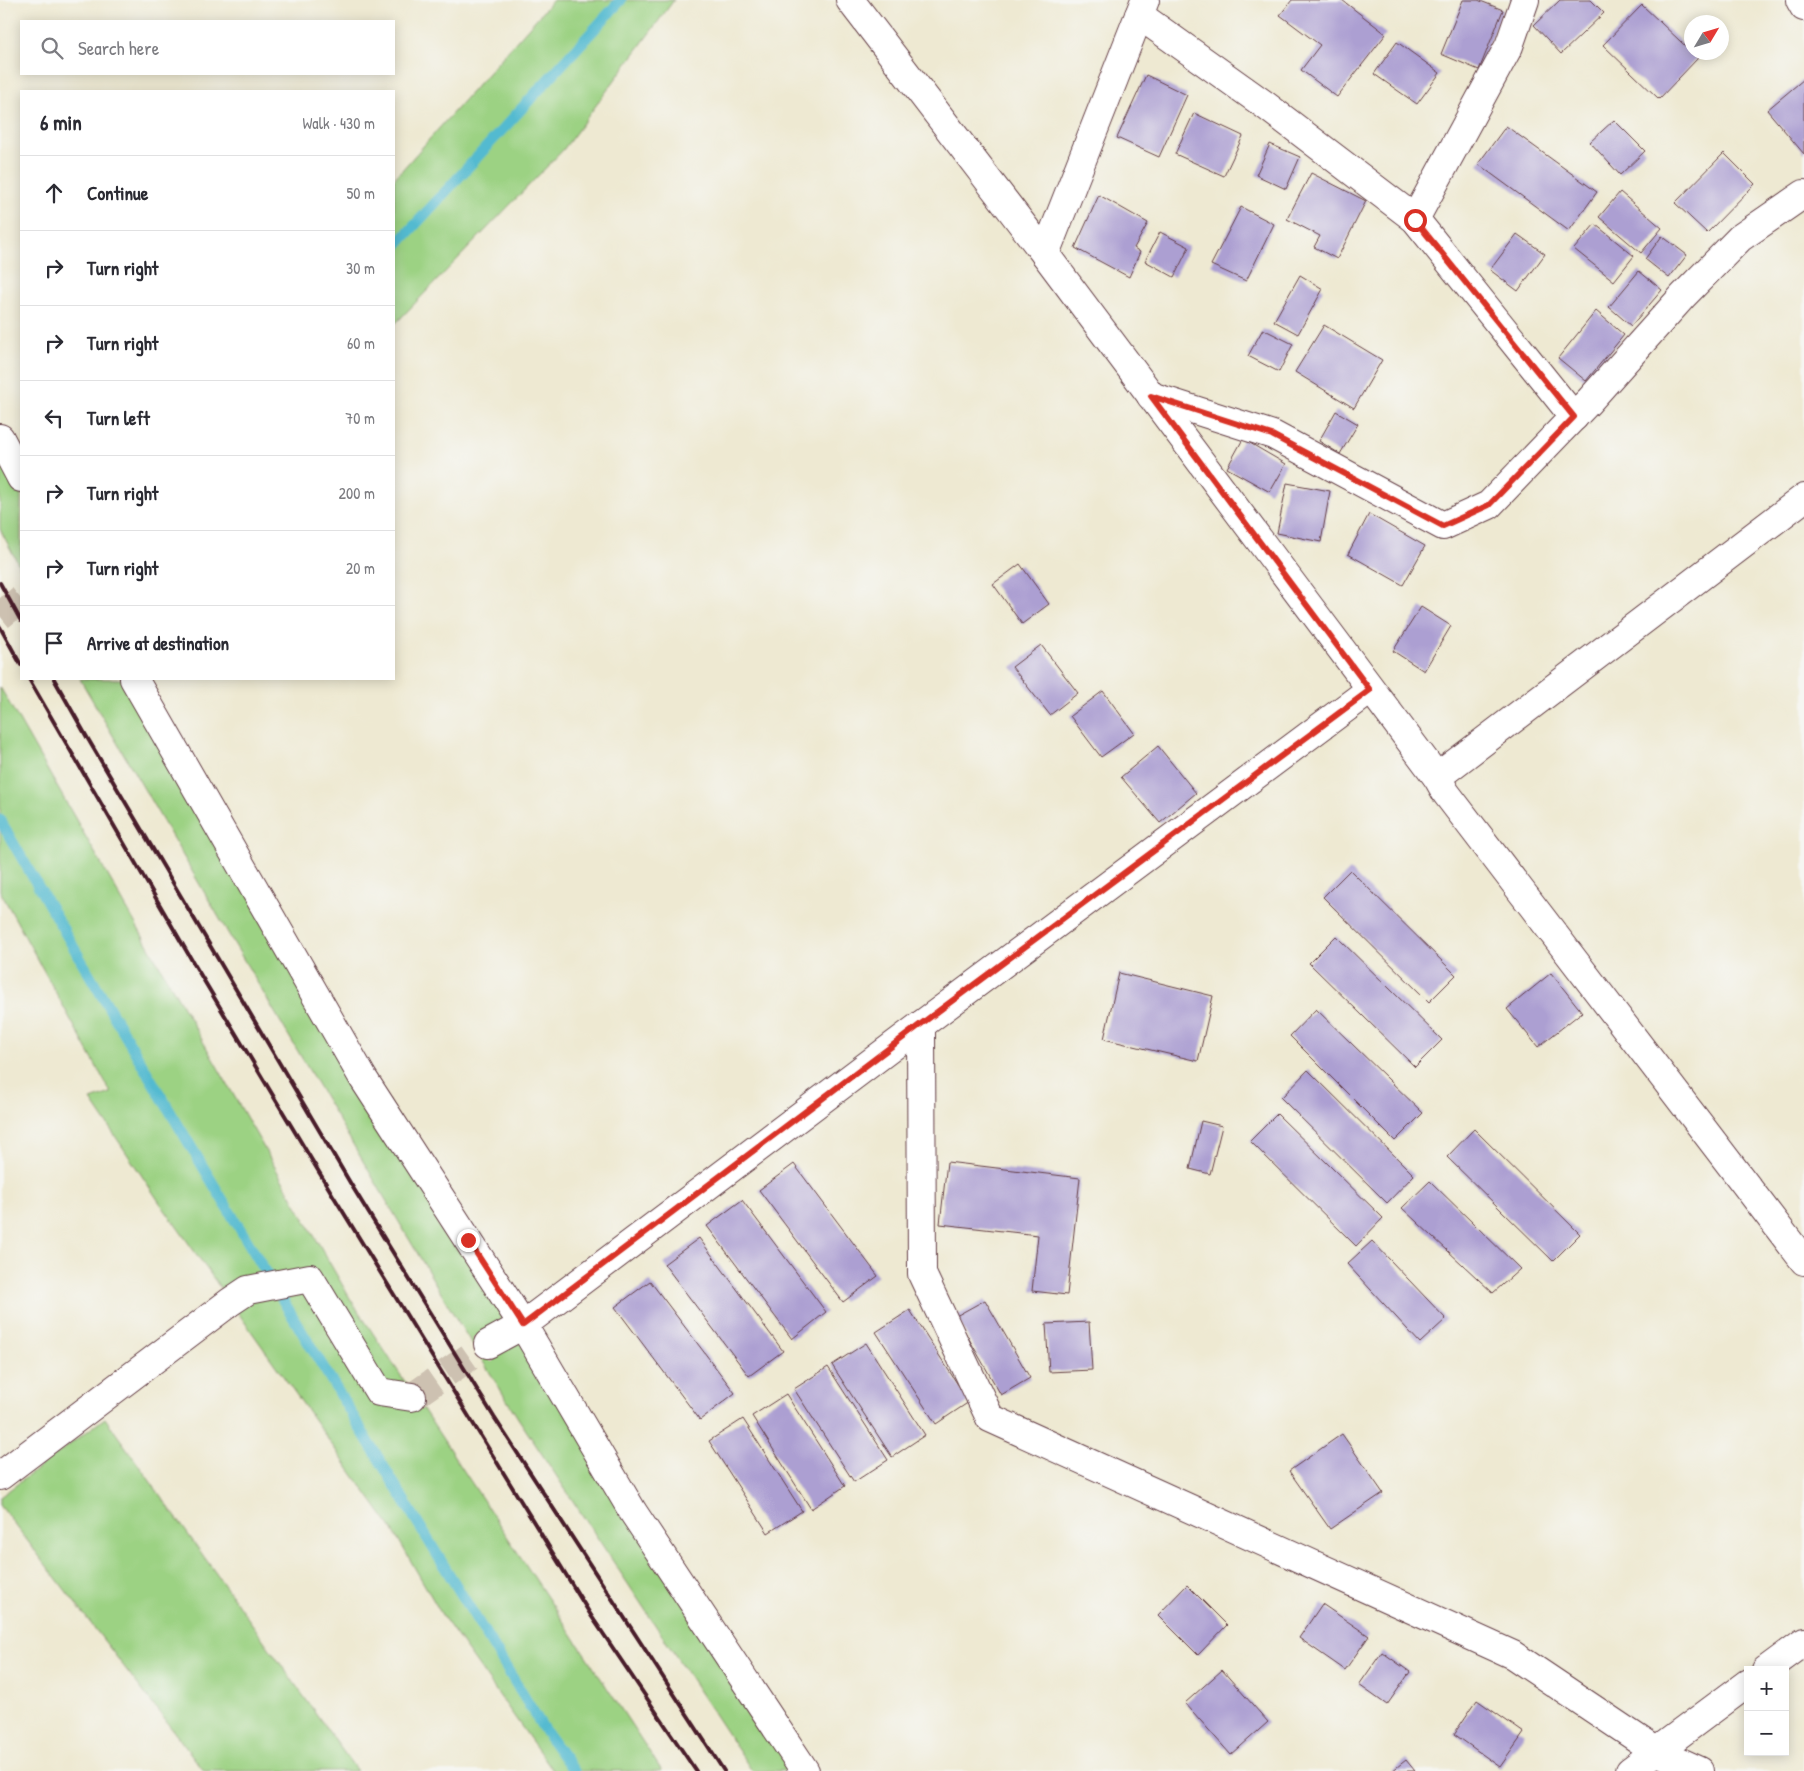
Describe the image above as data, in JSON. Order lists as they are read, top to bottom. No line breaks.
{"north":"top right","page":{"search":"Search here","heading":["6 min","Walk · 430 m"],"list":[["Continue","50 m"],["Turn right","30 m"],["Turn right","60 m"],["Turn left","70 m"],["Turn right","200 m"],["Turn right","20 m"],"Arrive at destination"],"map_buttons":["+","−"]}}
